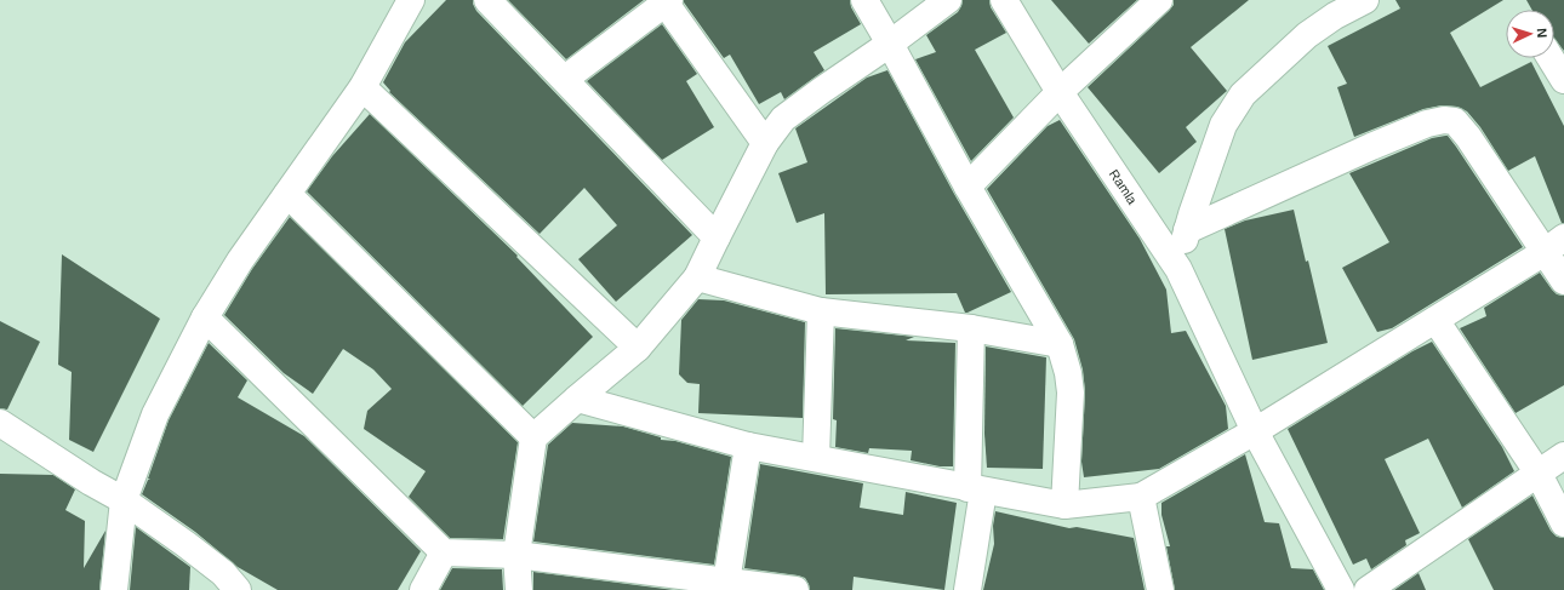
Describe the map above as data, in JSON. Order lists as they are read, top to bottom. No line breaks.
{"streets":{"street":["Ramla"]},"north":"right"}
